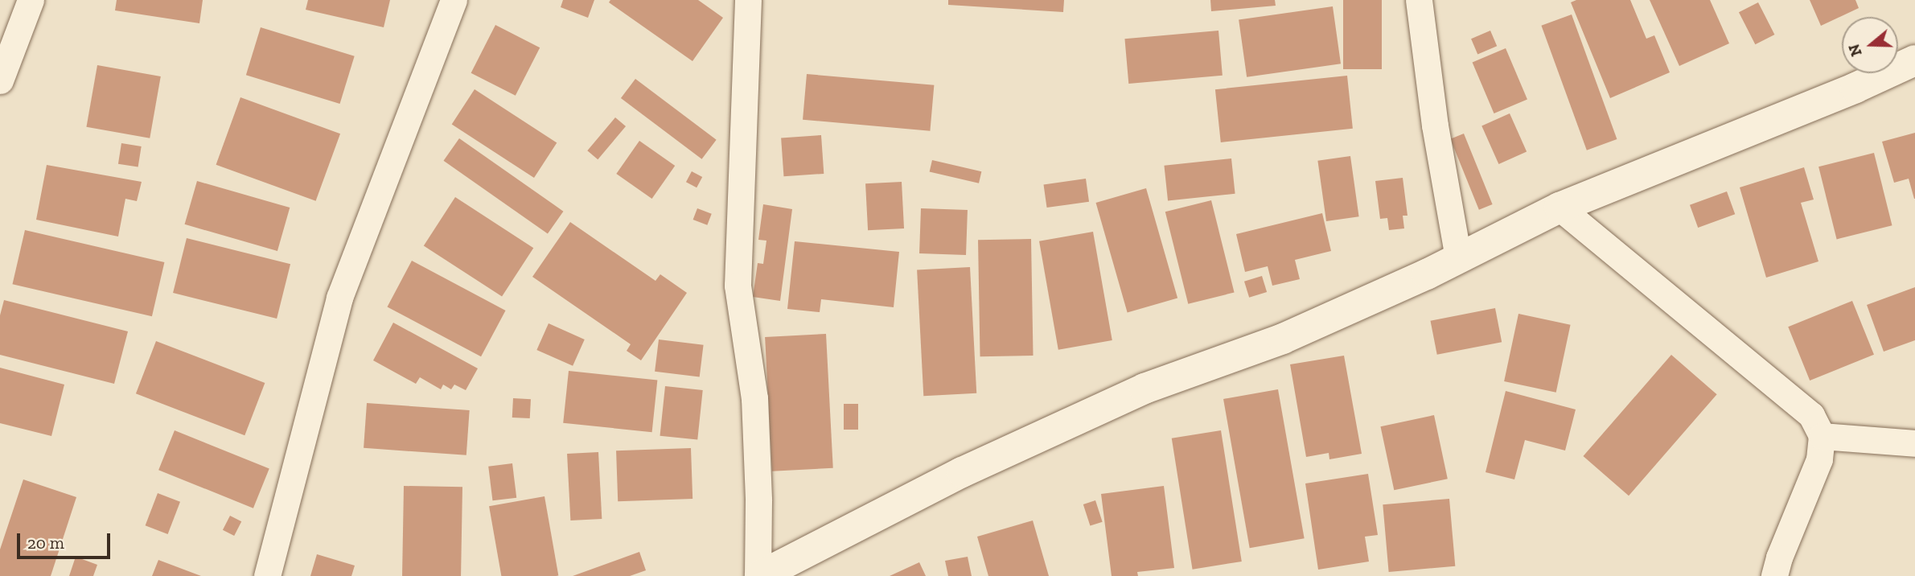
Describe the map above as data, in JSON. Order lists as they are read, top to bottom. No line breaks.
{"scale_bar":"20 m","north":"left"}
